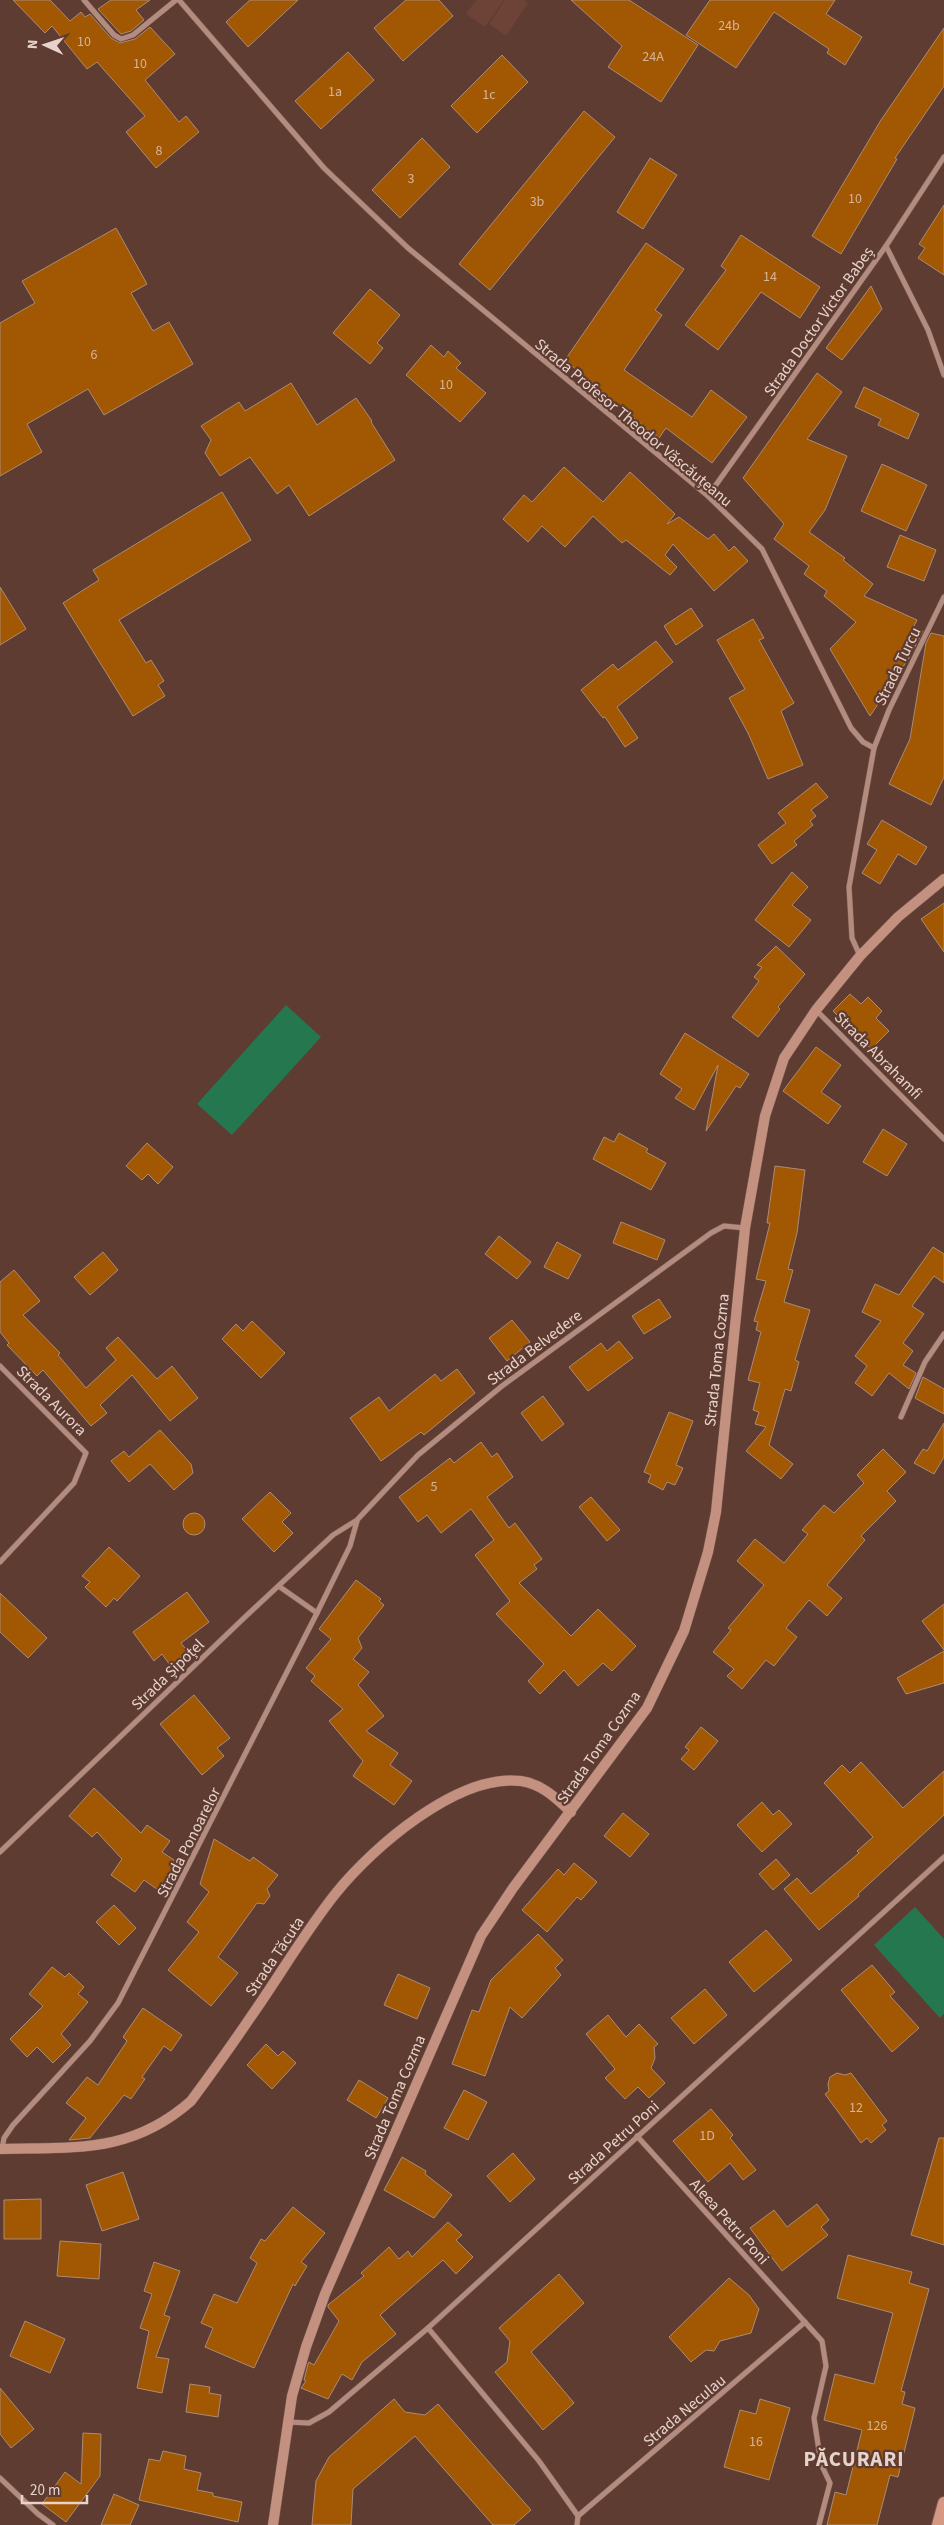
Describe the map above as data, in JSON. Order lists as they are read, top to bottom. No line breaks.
{"streets":{"street":["Strada Doctor Victor Babeș","Strada Profesor Theodor Văscăuțeanu","Strada Turcu","Strada Abrahamfi","Strada Belvedere","Strada Toma Cozma","Strada Aurora","Strada Șipoțel","Strada Ponoarelor","Strada Tăcuta","Strada Petru Poni","Aleea Petru Poni","Strada Neculau"]},"crossings":[["Strada Doctor Victor Babeș","Strada Profesor Theodor Văscăuțeanu"],["Strada Profesor Theodor Văscăuțeanu","Strada Turcu"],["Strada Abrahamfi","Strada Toma Cozma"],["Strada Belvedere","Strada Toma Cozma"],["Strada Belvedere","Strada Șipoțel"],["Strada Belvedere","Strada Ponoarelor"],["Strada Toma Cozma","Strada Tăcuta"],["Strada Toma Cozma","Strada Petru Poni"],["Strada Șipoțel","Strada Ponoarelor"],["Strada Ponoarelor","Strada Tăcuta"],["Strada Petru Poni","Aleea Petru Poni"],["Aleea Petru Poni","Strada Neculau"]],"districts":["PĂCURARI"],"house_numbers":["24b","10","24A","10","1a","1c","8","3","10","3b","14","6","10","5","12","1D","126","16"],"scale_bar":"20 m","north":"left"}
